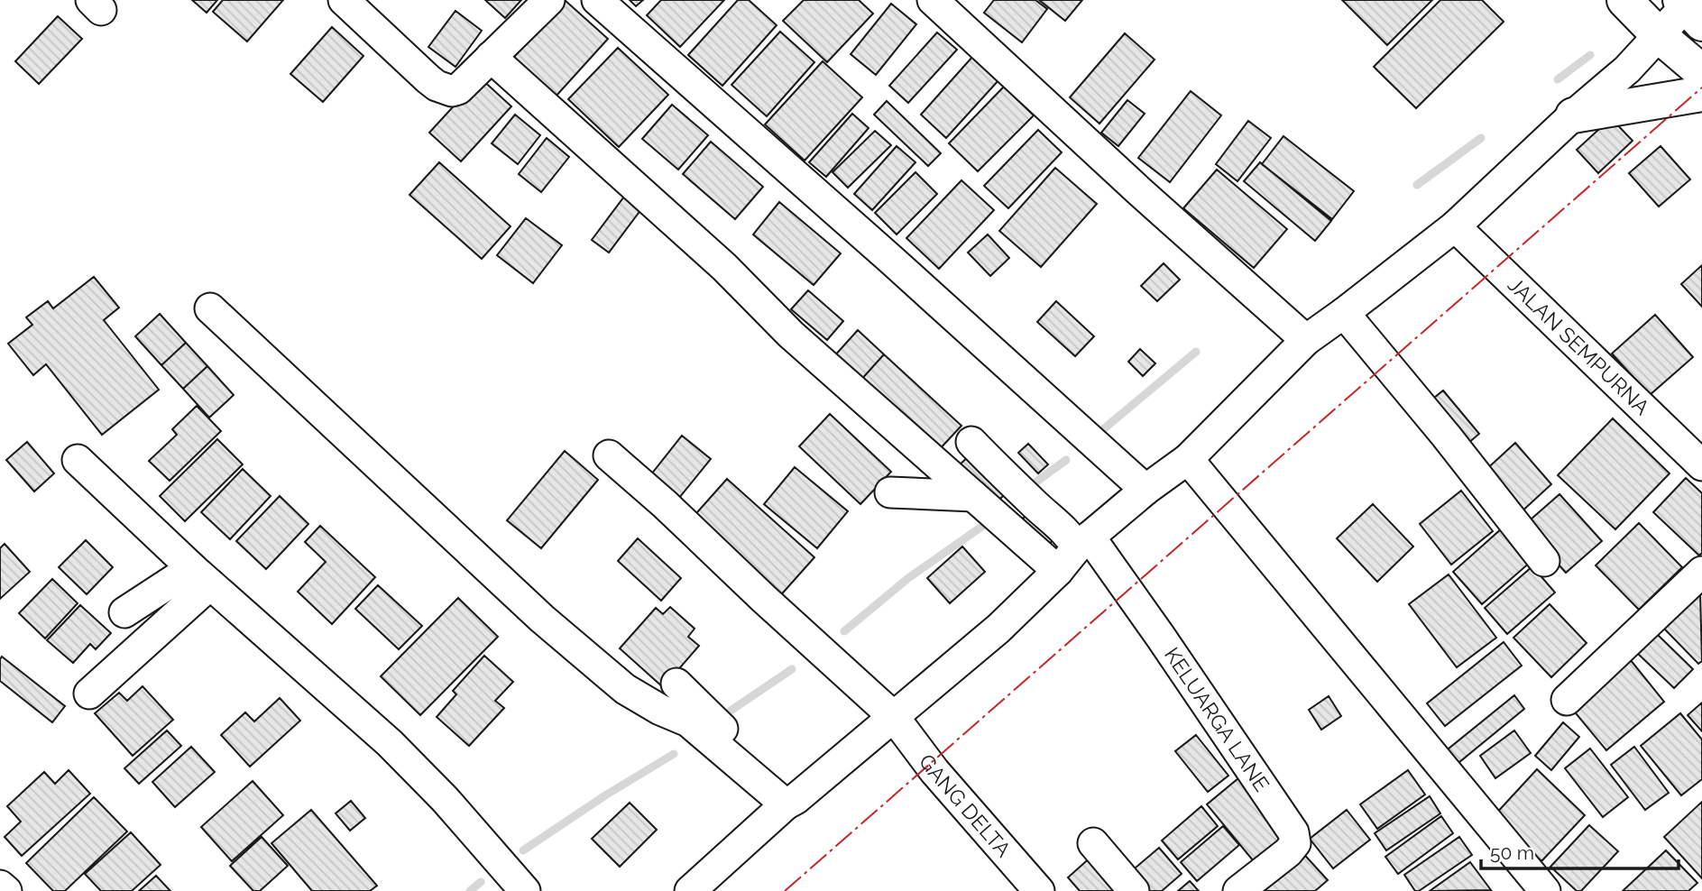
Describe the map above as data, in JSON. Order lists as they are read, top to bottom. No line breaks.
{"streets":{"street":["JALAN SEMPURNA","KELUARGA LANE","GANG DELTA"]},"scale_bar":"50 m"}
